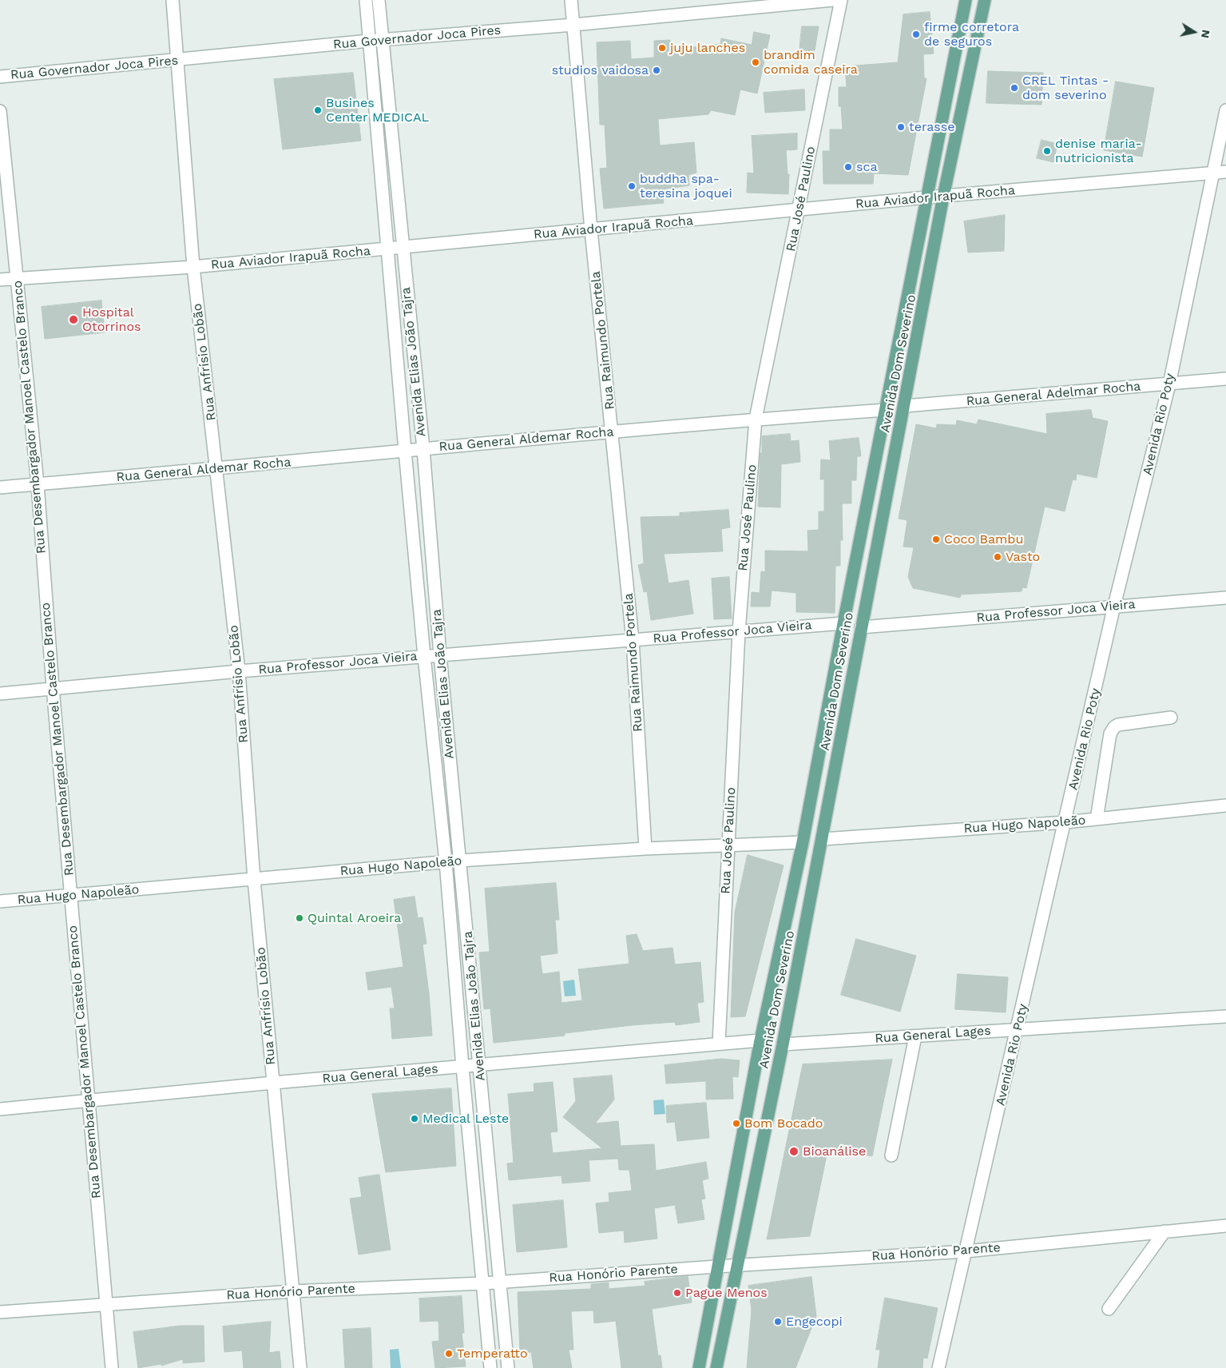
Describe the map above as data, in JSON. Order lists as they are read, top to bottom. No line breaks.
{"streets":{"main road":["Avenida Dom Severino"],"street":["Rua Governador Joca Pires","Rua Aviador Irapuã Rocha","Rua José Paulino","Rua Raimundo Portela","Rua Anfrísio Lobão","Avenida Elias João Tajra","Rua General Adelmar Rocha","Rua Desembargador Manoel Castelo Branco","Avenida Rio Poty","Rua General Aldemar Rocha","Rua Professor Joca Vieira","Rua Hugo Napoleão","Rua General Lages","Rua Honório Parente"]},"crossings":[["Rua Governador Joca Pires","Rua Raimundo Portela"],["Rua Governador Joca Pires","Rua Anfrísio Lobão"],["Rua Governador Joca Pires","Avenida Elias João Tajra"],["Rua Aviador Irapuã Rocha","Rua José Paulino"],["Rua Aviador Irapuã Rocha","Rua Raimundo Portela"],["Rua Aviador Irapuã Rocha","Rua Anfrísio Lobão"],["Rua Aviador Irapuã Rocha","Avenida Elias João Tajra"],["Rua Aviador Irapuã Rocha","Avenida Dom Severino"],["Rua Aviador Irapuã Rocha","Rua Desembargador Manoel Castelo Branco"],["Rua Aviador Irapuã Rocha","Avenida Rio Poty"],["Rua José Paulino","Rua General Aldemar Rocha"],["Rua José Paulino","Rua Professor Joca Vieira"],["Rua José Paulino","Rua Hugo Napoleão"],["Rua José Paulino","Rua General Lages"],["Rua Raimundo Portela","Rua General Aldemar Rocha"],["Rua Raimundo Portela","Rua Professor Joca Vieira"],["Rua Raimundo Portela","Rua Hugo Napoleão"],["Rua Anfrísio Lobão","Rua General Aldemar Rocha"],["Rua Anfrísio Lobão","Rua Professor Joca Vieira"],["Rua Anfrísio Lobão","Rua Hugo Napoleão"],["Rua Anfrísio Lobão","Rua General Lages"],["Rua Anfrísio Lobão","Rua Honório Parente"],["Avenida Elias João Tajra","Rua General Aldemar Rocha"],["Avenida Elias João Tajra","Rua Professor Joca Vieira"],["Avenida Elias João Tajra","Rua Hugo Napoleão"],["Avenida Elias João Tajra","Rua General Lages"],["Avenida Elias João Tajra","Rua Honório Parente"],["Avenida Dom Severino","Rua General Adelmar Rocha"],["Avenida Dom Severino","Rua General Aldemar Rocha"],["Avenida Dom Severino","Rua Professor Joca Vieira"],["Avenida Dom Severino","Rua Hugo Napoleão"],["Avenida Dom Severino","Rua General Lages"],["Avenida Dom Severino","Rua Honório Parente"],["Rua General Adelmar Rocha","Avenida Rio Poty"],["Rua Desembargador Manoel Castelo Branco","Rua General Aldemar Rocha"],["Rua Desembargador Manoel Castelo Branco","Rua Professor Joca Vieira"],["Rua Desembargador Manoel Castelo Branco","Rua Hugo Napoleão"],["Rua Desembargador Manoel Castelo Branco","Rua General Lages"],["Rua Desembargador Manoel Castelo Branco","Rua Honório Parente"],["Avenida Rio Poty","Rua Professor Joca Vieira"],["Avenida Rio Poty","Rua Hugo Napoleão"],["Avenida Rio Poty","Rua General Lages"],["Avenida Rio Poty","Rua Honório Parente"]],"places":["firme corretora de seguros","juju lanches","brandim comida caseira","studios vaidosa","CREL Tintas - dom severino","Busines Center MEDICAL","terasse","denise maria- nutricionista","sca","buddha spa- teresina joquei","Hospital Otorrinos","Coco Bambu","Vasto","Quintal Aroeira","Medical Leste","Bom Bocado","Bioanálise","Pague Menos","Engecopi","Temperatto"],"north":"right"}
